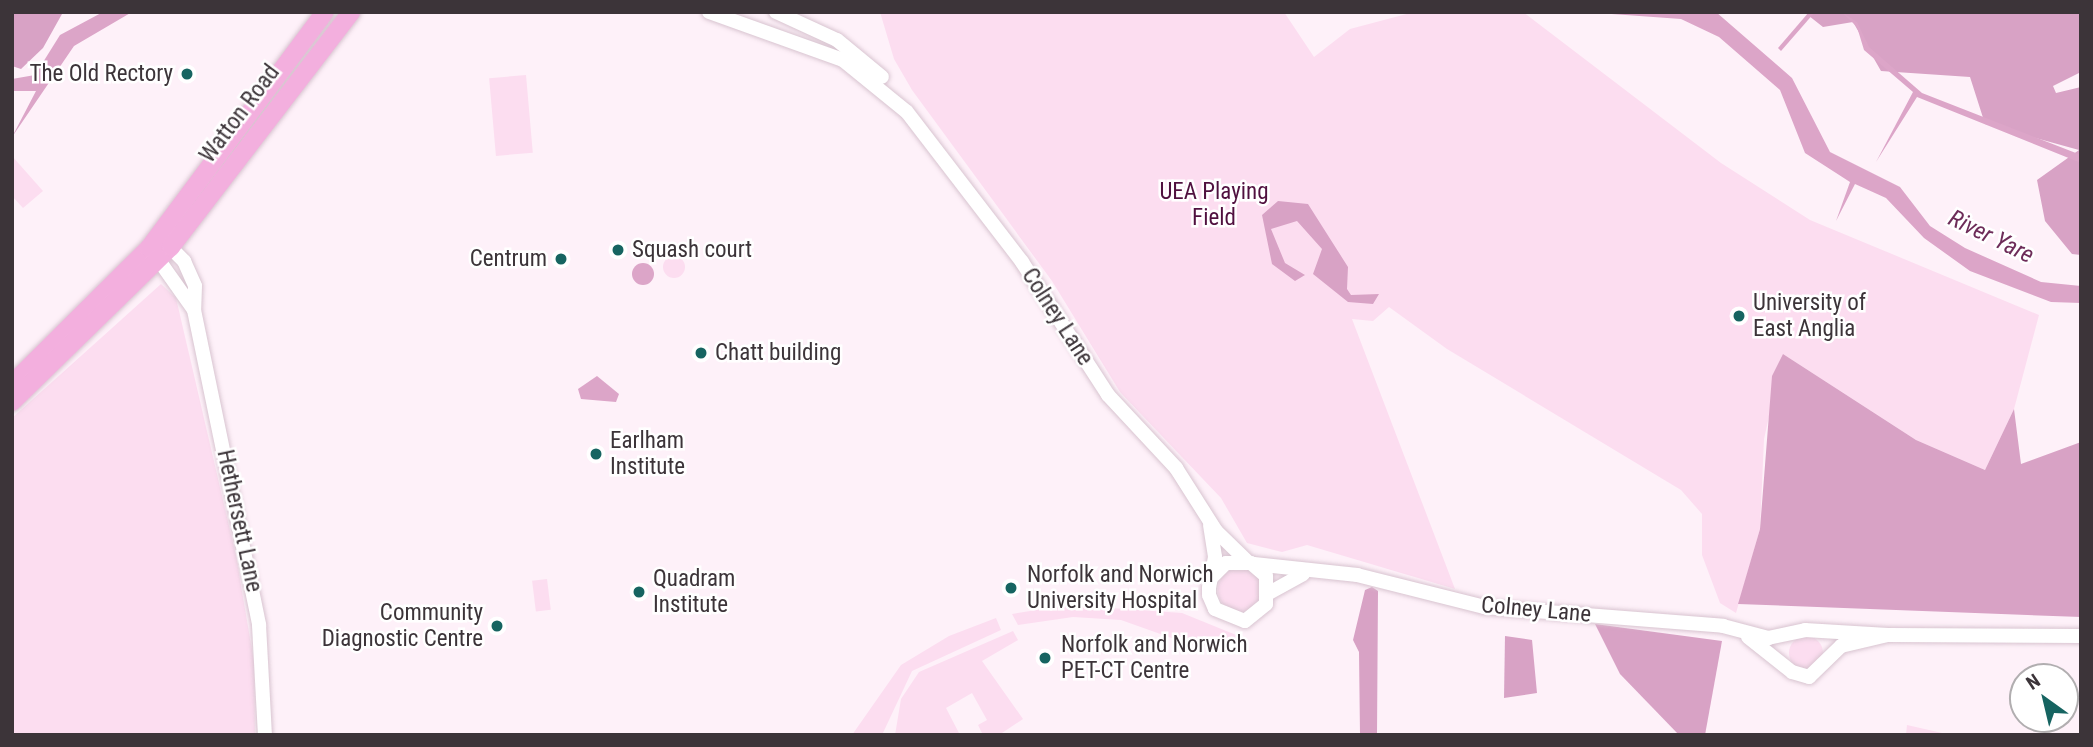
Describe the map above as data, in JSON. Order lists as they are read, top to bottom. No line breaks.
{"streets":{"main road":["Watton Road"],"street":["Colney Lane","Hethersett Lane"]},"crossings":[["Watton Road","Hethersett Lane"]],"water":["River Yare"],"parks":["UEA Playing Field"],"places":["The Old Rectory","Squash court","Centrum","University of East Anglia","Chatt building","Earlham Institute","Norfolk and Norwich University Hospital","Quadram Institute","Community Diagnostic Centre","Norfolk and Norwich PET-CT Centre"],"north":"top left"}
